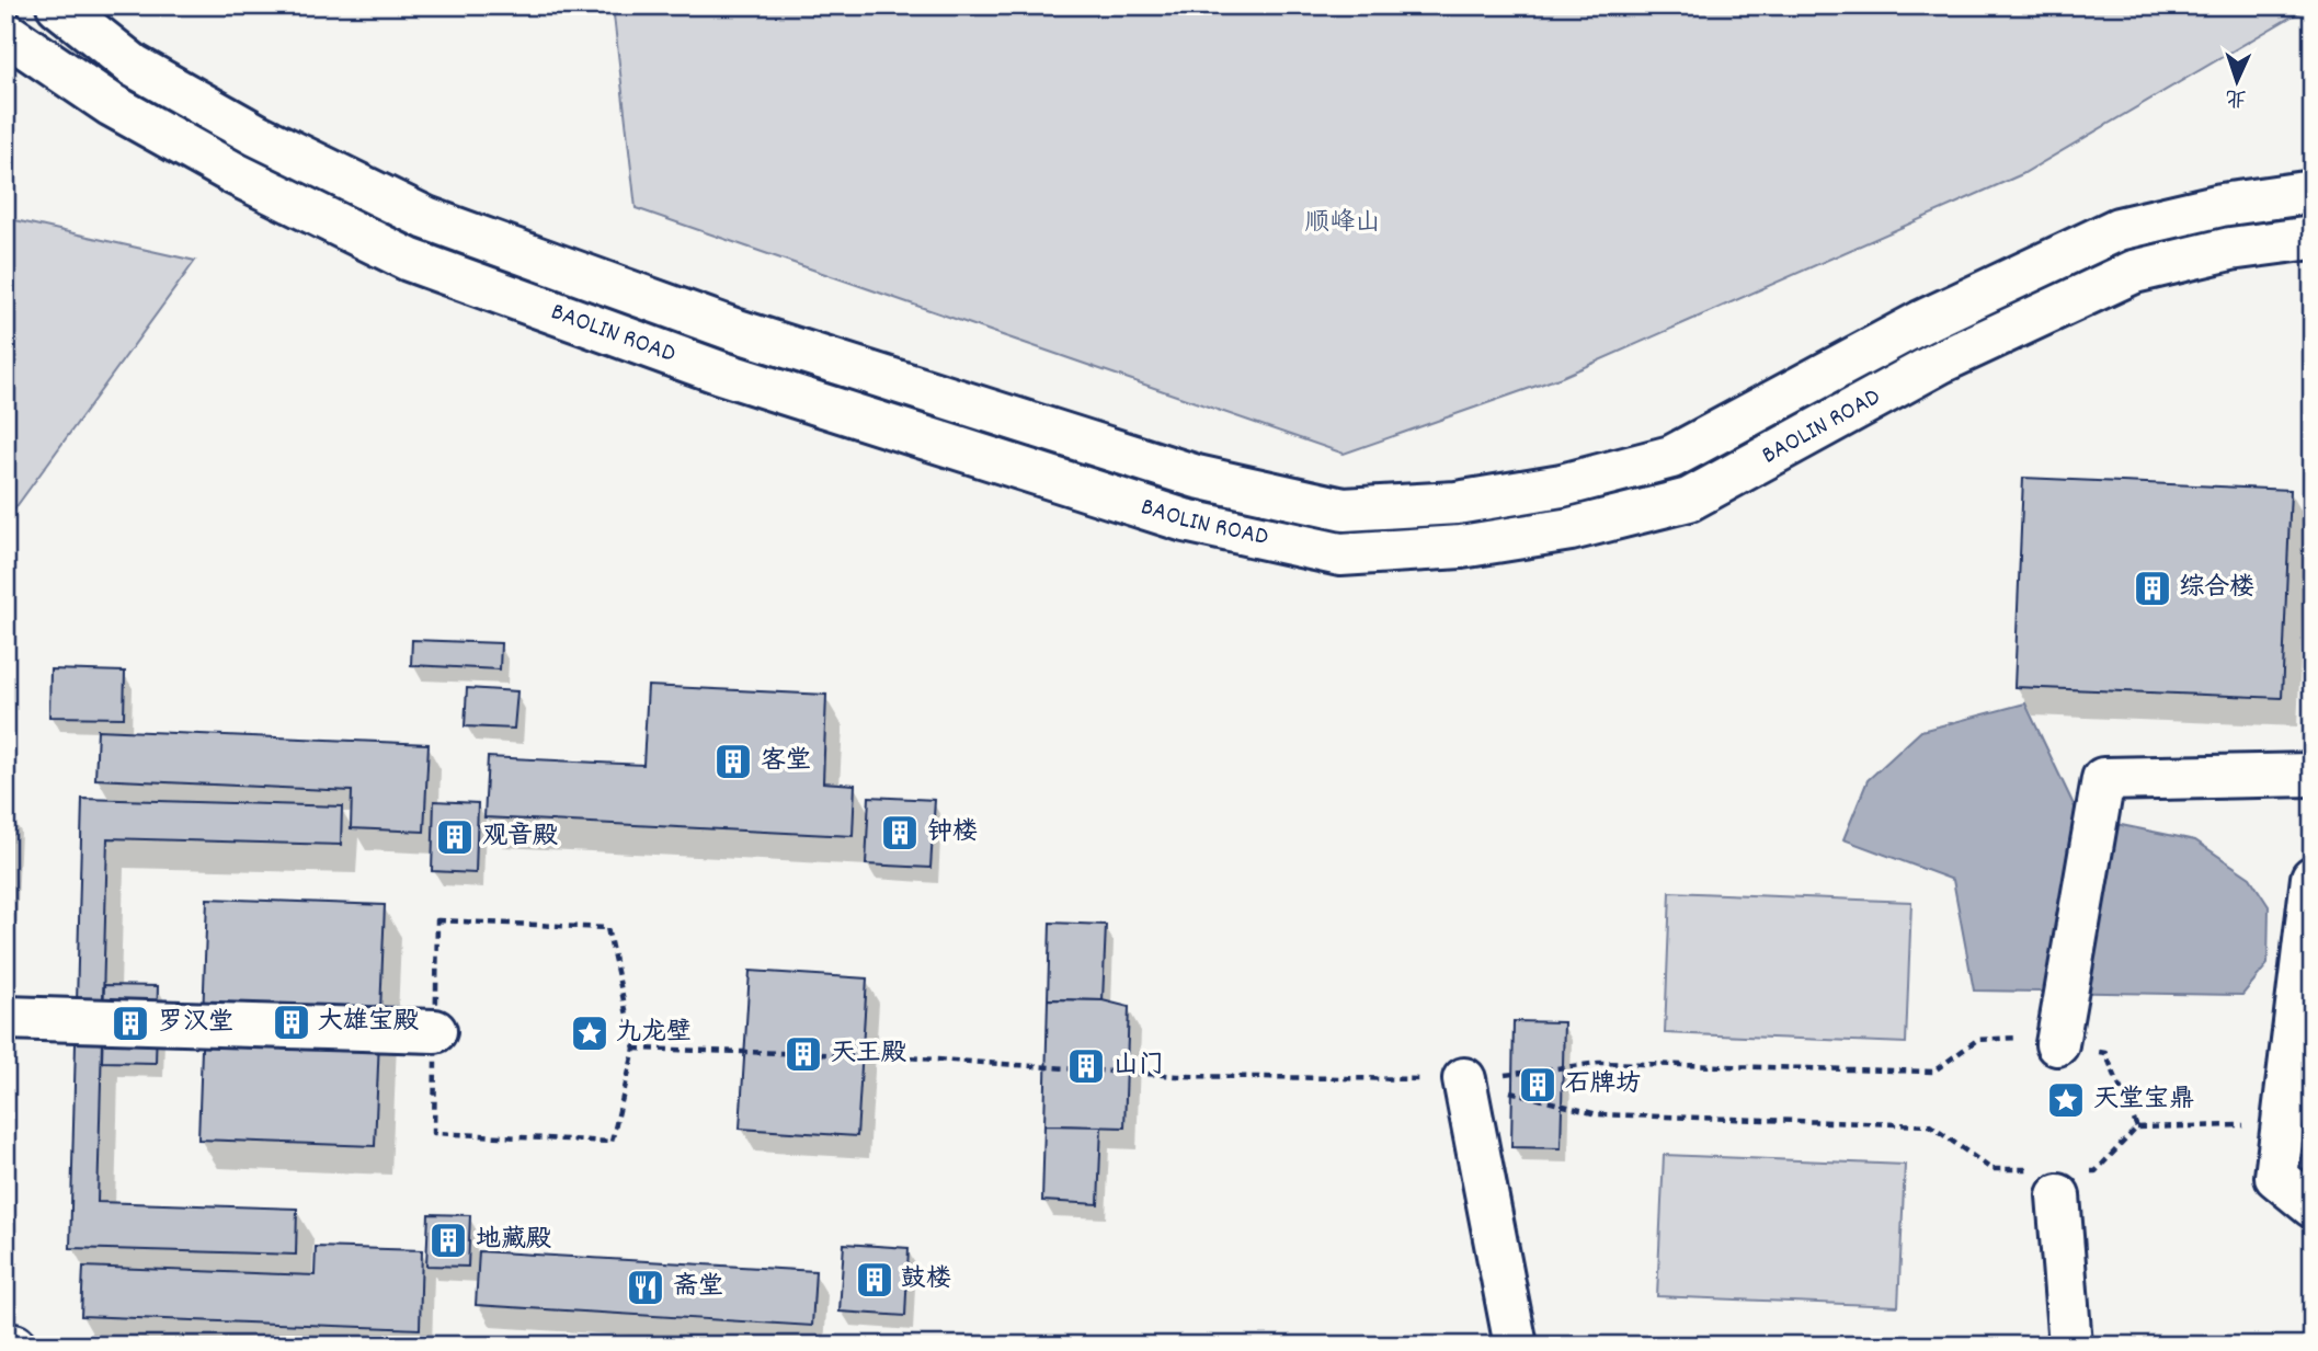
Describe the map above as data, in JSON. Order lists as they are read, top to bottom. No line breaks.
{"streets":{"main road":["BAOLIN ROAD"]},"parks":["顺峰山"],"places":{"building":["综合楼","客堂","钟楼","观音殿","大雄宝殿","罗汉堂","天王殿","山门","石牌坊","地藏殿","鼓楼"],"place":["九龙壁","天堂宝鼎"],"restaurant":["斋堂"]},"north":"bottom"}
